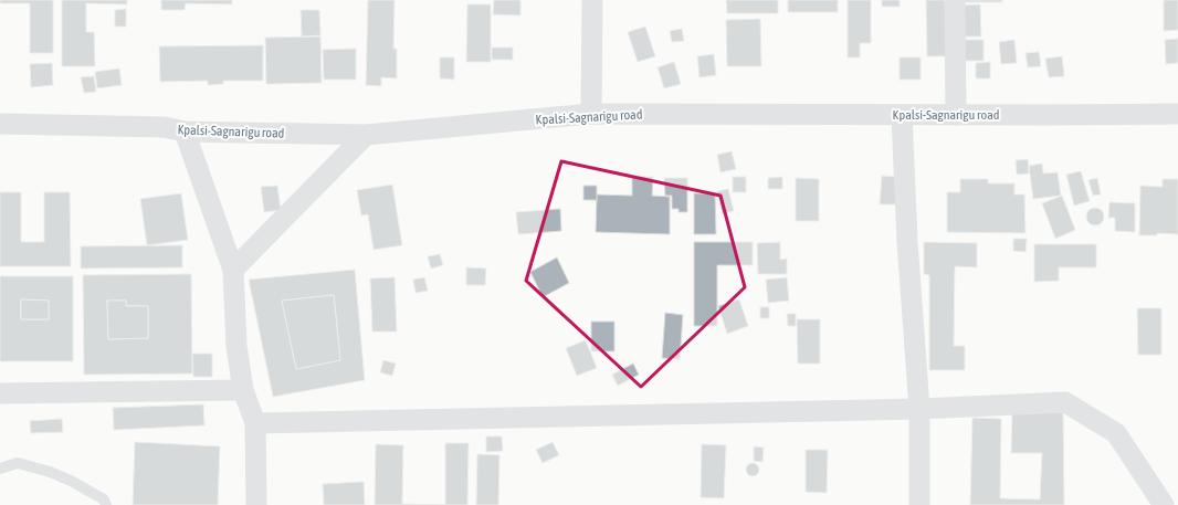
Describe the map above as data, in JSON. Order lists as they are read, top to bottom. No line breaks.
{"streets":{"street":["Kpalsi-Sagnarigu road"]}}
